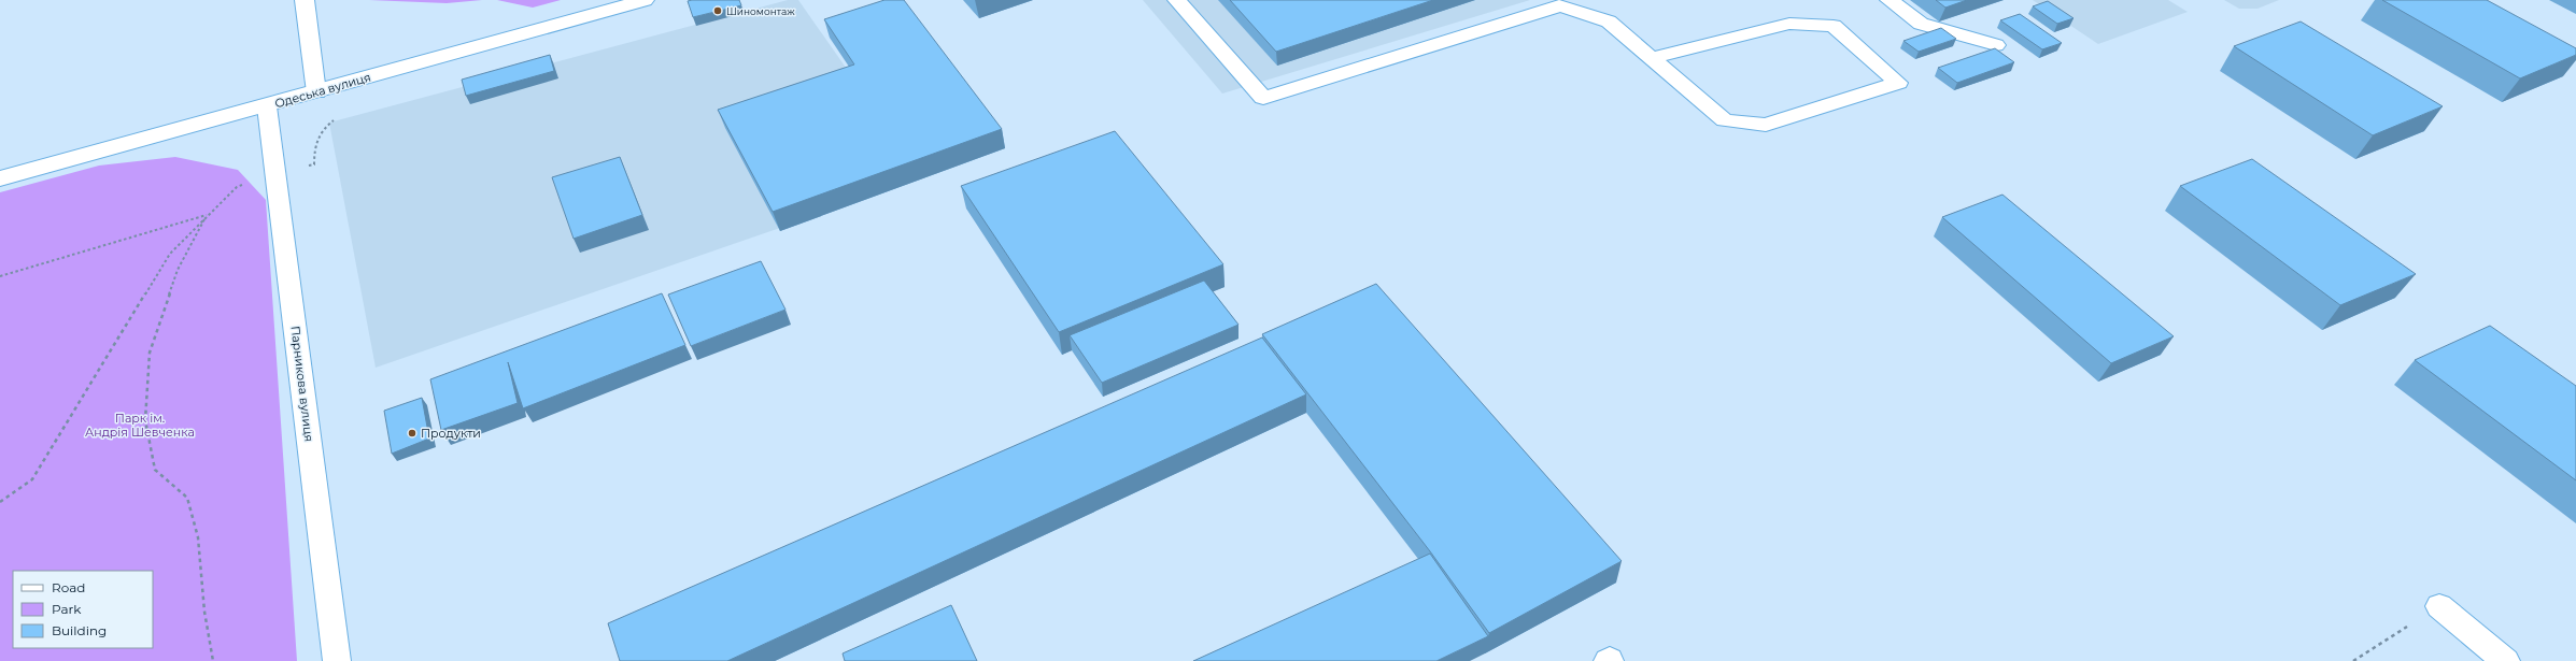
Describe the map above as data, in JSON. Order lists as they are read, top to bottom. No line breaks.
{"streets":{"street":["Одеська вулиця","Парникова вулиця"]},"crossings":[["Одеська вулиця","Парникова вулиця"]],"parks":["Парк ім. Андрія Шевченка"],"places":["Шиномонтаж","Продукти"],"legend":["Road","Park","Building"]}
